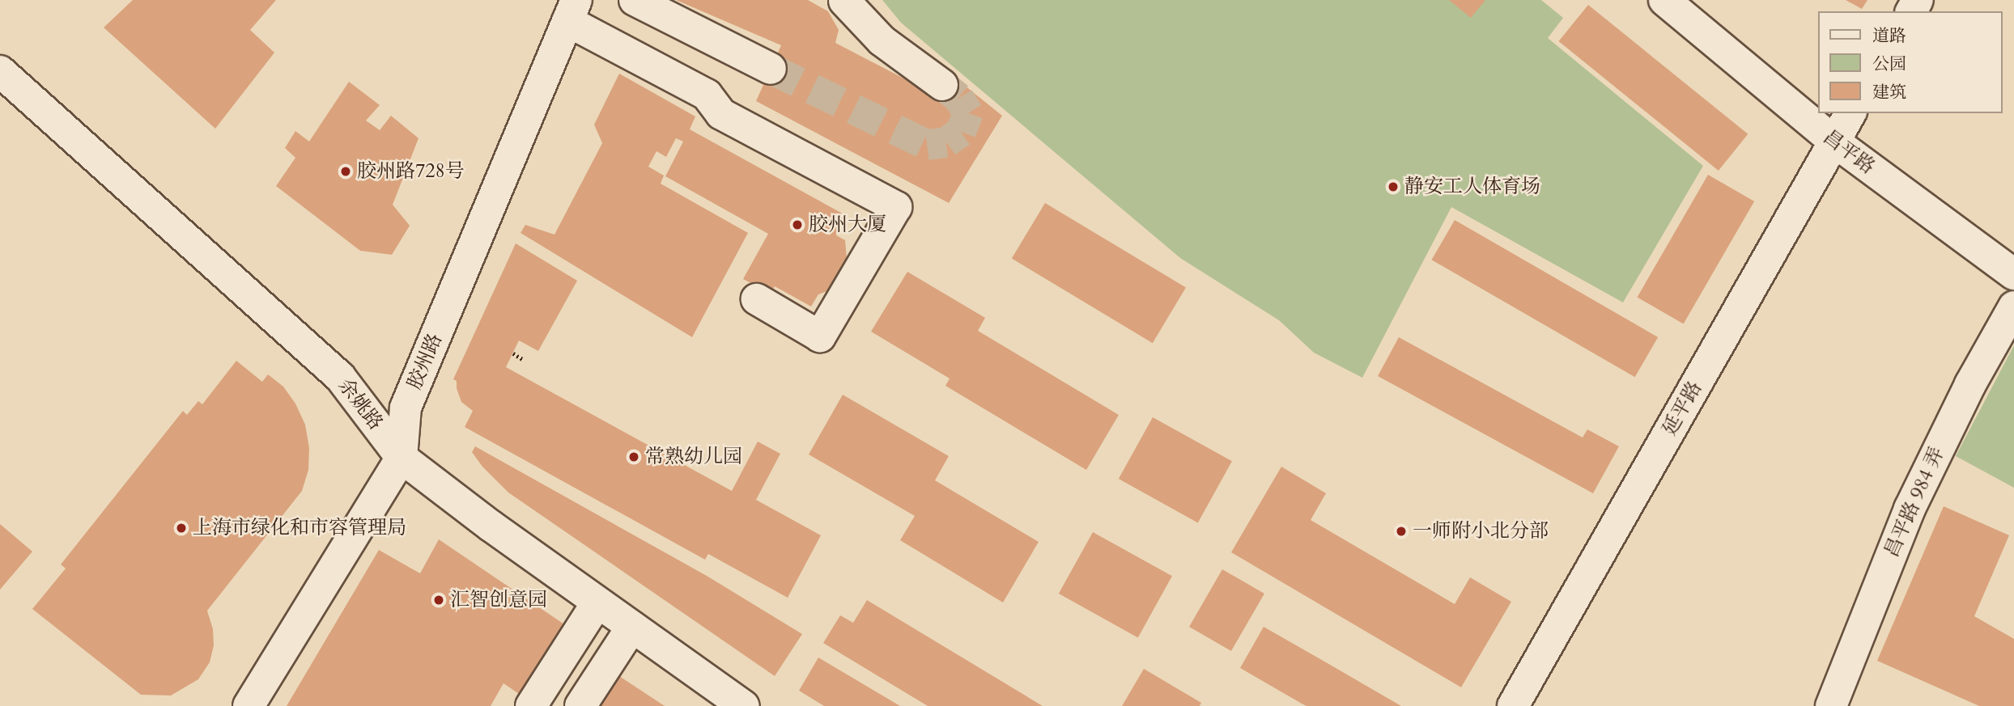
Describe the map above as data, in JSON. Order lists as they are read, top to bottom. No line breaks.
{"streets":{"street":["昌平路","胶州路","余姚路","延平路","昌平路 984 弄"]},"crossings":[["昌平路","延平路"],["胶州路","余姚路"]],"places":["胶州路728号","静安工人体育场","胶州大厦","常熟幼儿园","上海市绿化和市容管理局","一师附小北分部","汇智创意园"],"legend":["道路","公园","建筑"]}
